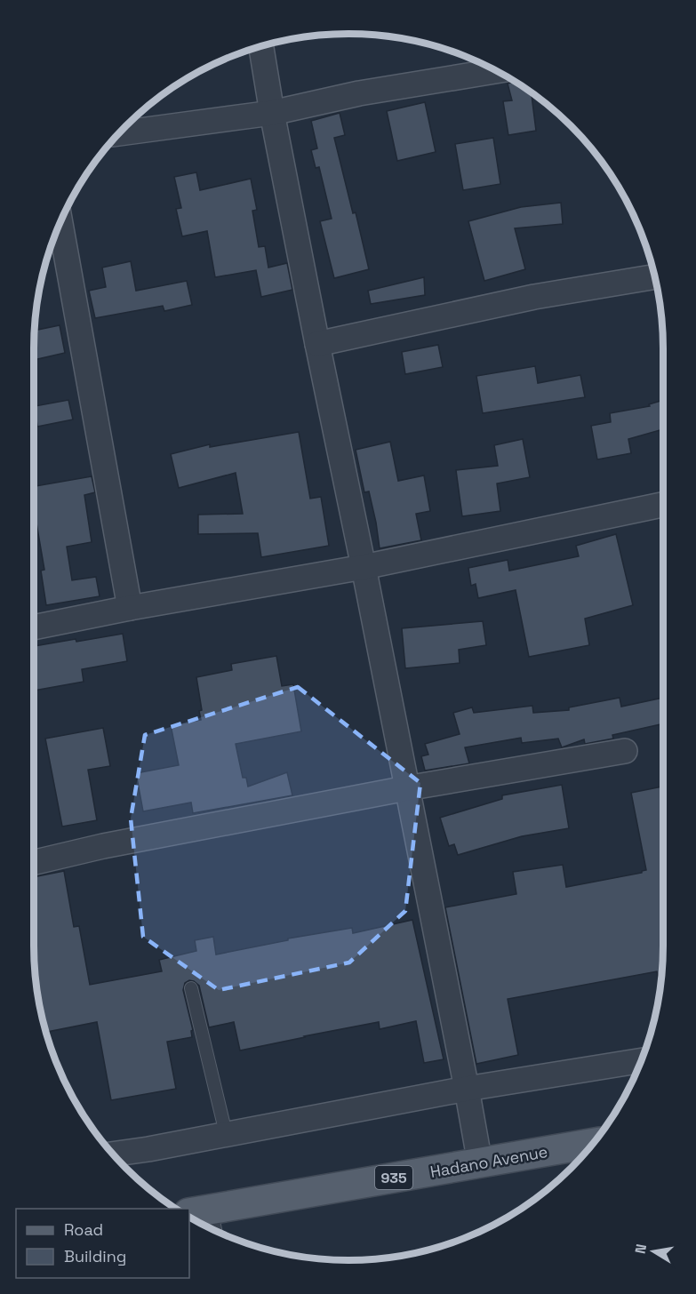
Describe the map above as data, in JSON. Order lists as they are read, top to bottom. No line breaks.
{"streets":{"main road":["Hadano Avenue","935"]},"legend":["Road","Building"],"north":"left"}
